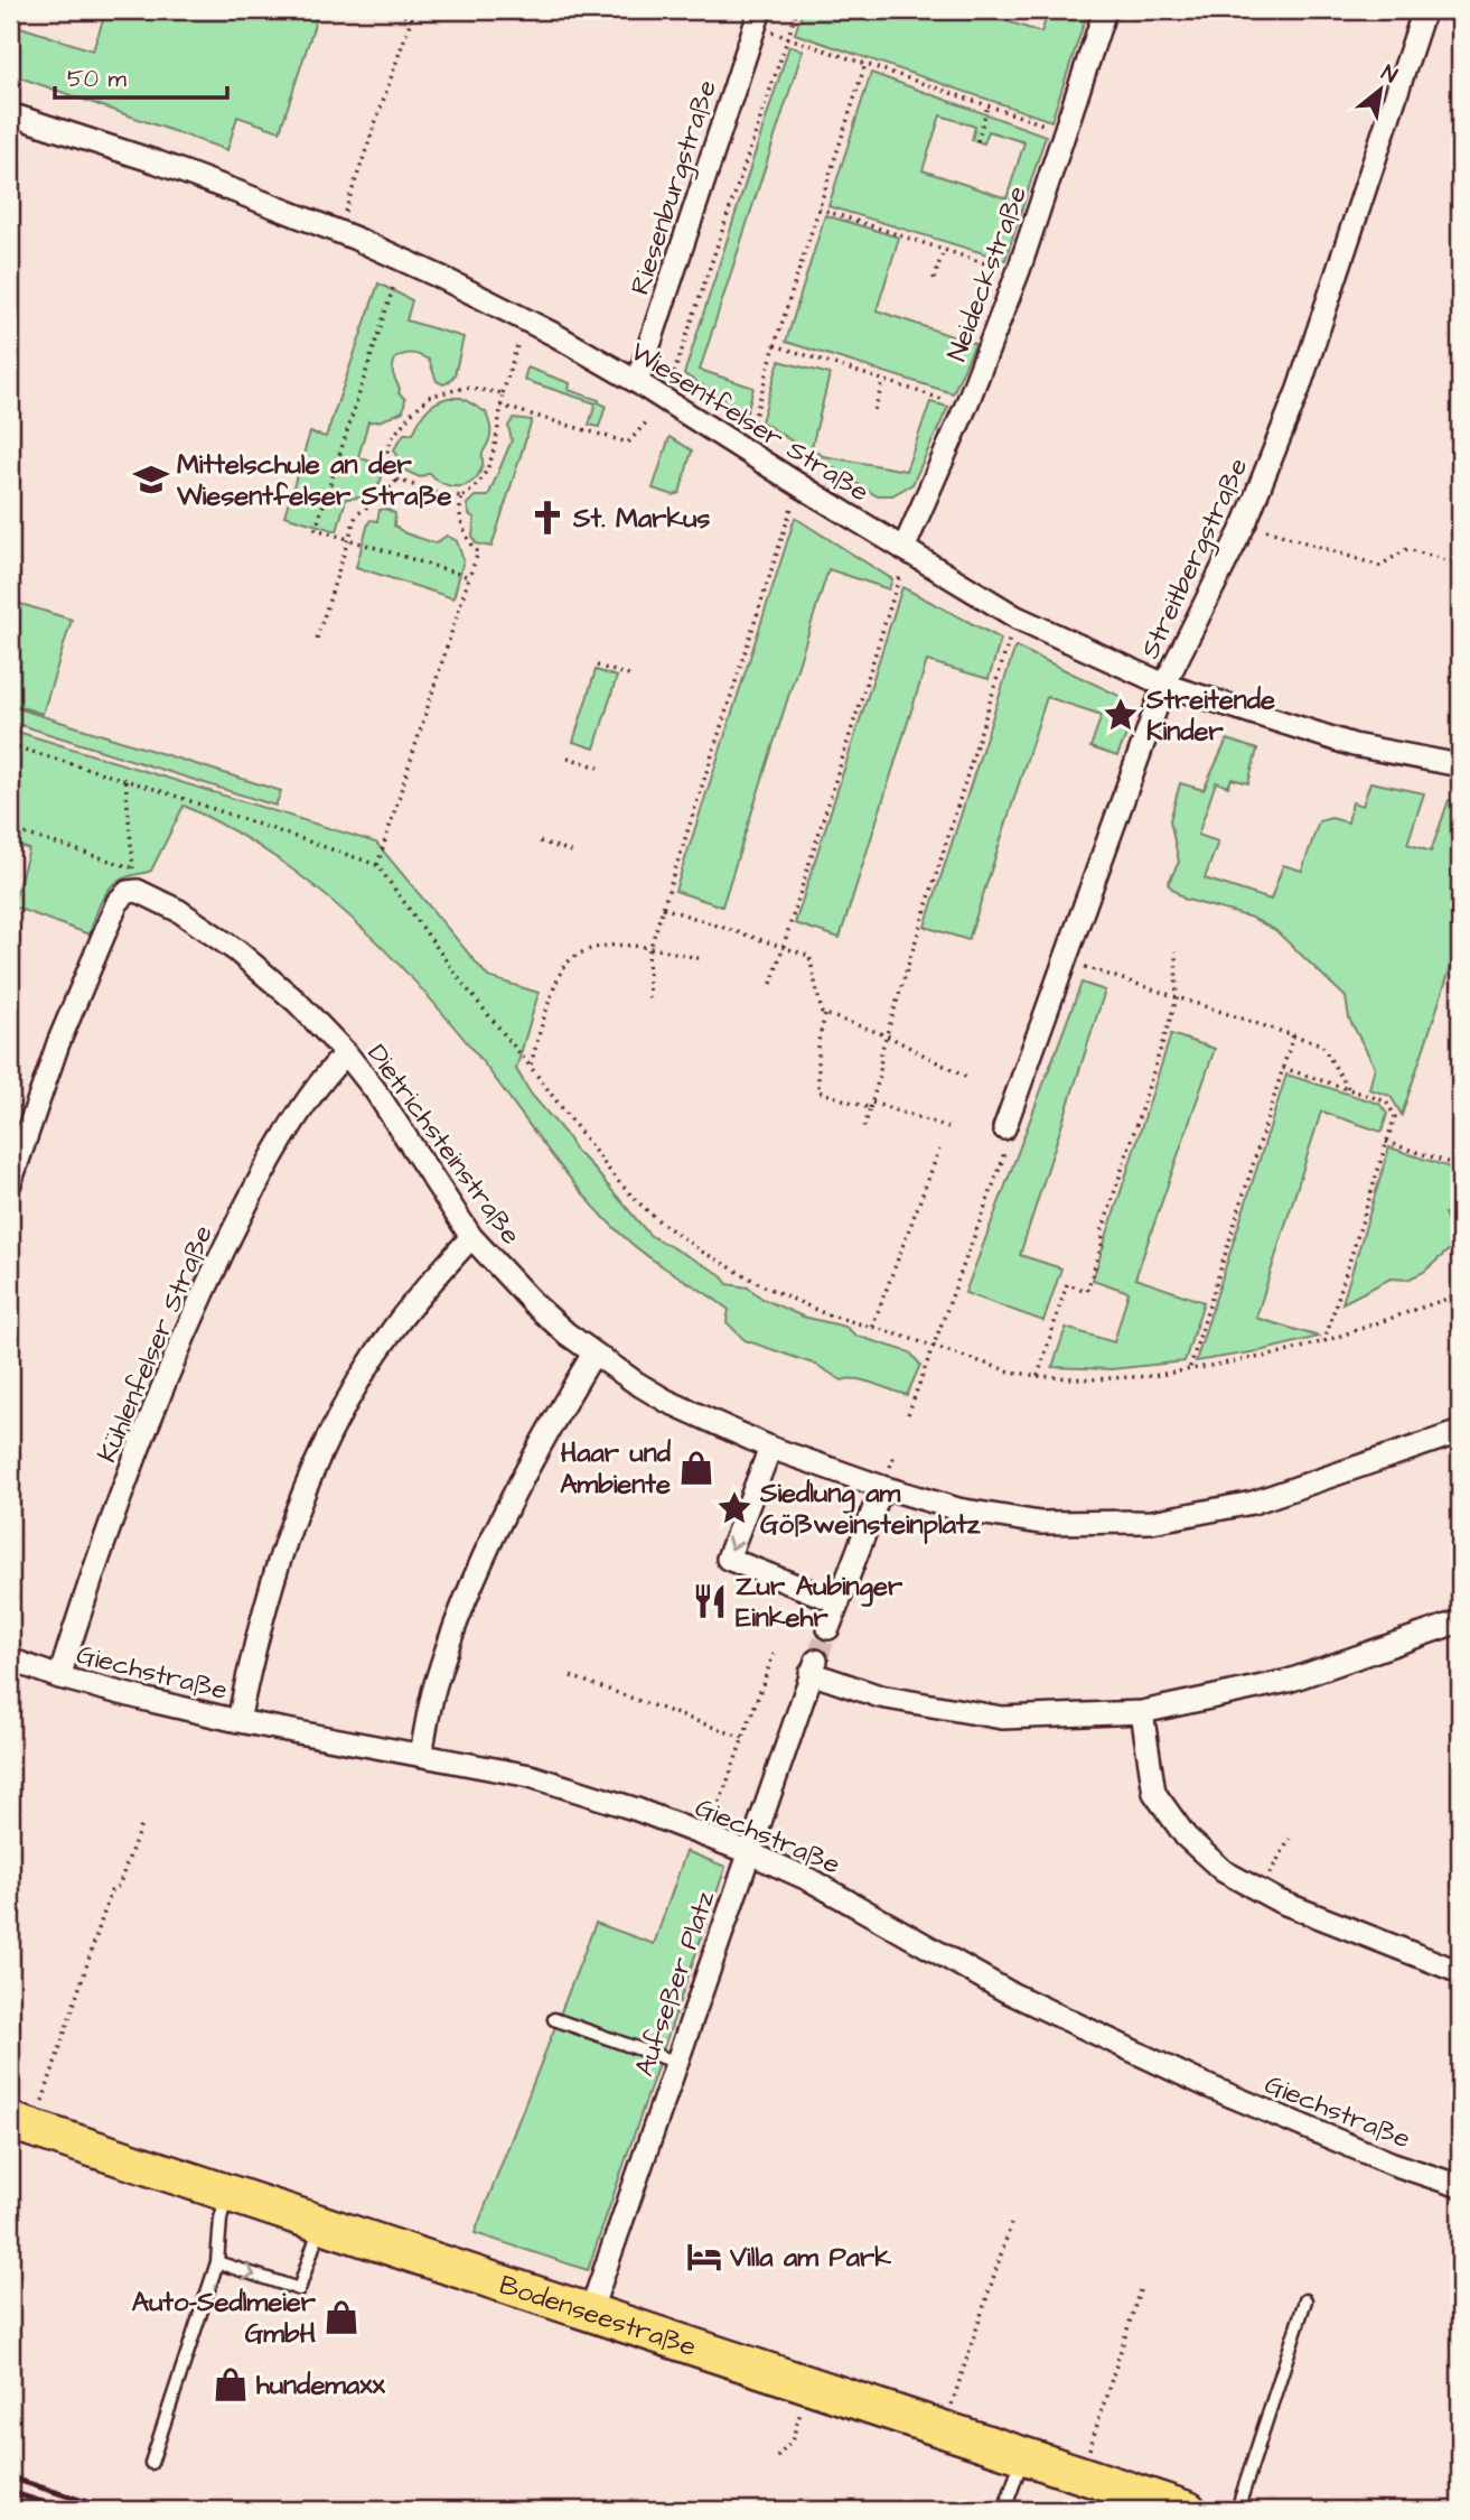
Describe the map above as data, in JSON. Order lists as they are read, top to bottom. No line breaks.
{"streets":{"main road":["Bodenseestraße"],"street":["Riesenburgstraße","Neideckstraße","Wiesentfelser Straße","Streitbergstraße","Dietrichsteinstraße","Kühlenfelser Straße","Giechstraße","Aufseßer Platz"]},"crossings":[["Riesenburgstraße","Wiesentfelser Straße"],["Neideckstraße","Wiesentfelser Straße"],["Wiesentfelser Straße","Streitbergstraße"],["Dietrichsteinstraße","Kühlenfelser Straße"],["Kühlenfelser Straße","Giechstraße"],["Giechstraße","Aufseßer Platz"],["Aufseßer Platz","Bodenseestraße"]],"places":{"school or university":["Mittelschule an der Wiesentfelser Straße"],"church":["St. Markus"],"place":["Streitende Kinder","Siedlung am Gößweinsteinplatz"],"shop":["Haar und Ambiente","Auto-Sedlmeier GmbH","hundemaxx"],"restaurant":["Zur Aubinger Einkehr"],"hotel":["Villa am Park"]},"scale_bar":"50 m","north":"top right"}
